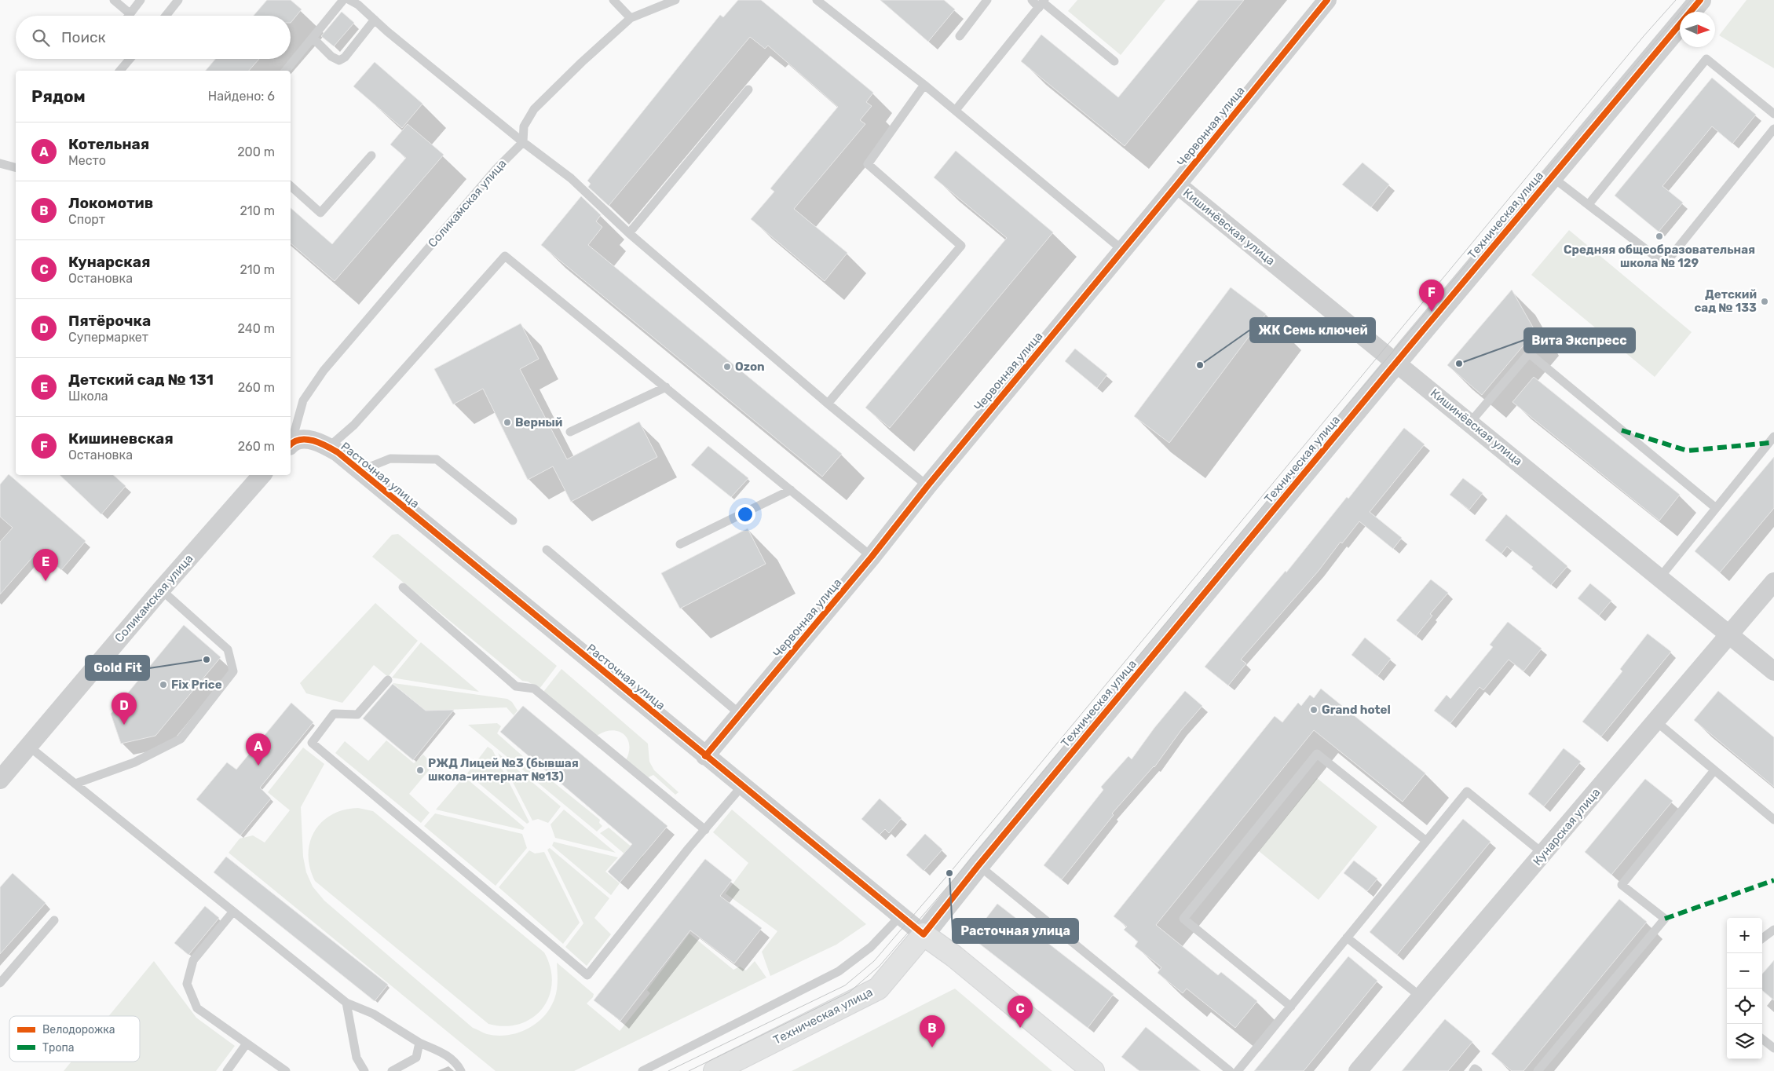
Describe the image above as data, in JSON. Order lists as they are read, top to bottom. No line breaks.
{"streets":{"main road":["Техническая улица","Расточная улица"],"street":["Червонная улица","Соликамская улица","Кишинёвская улица","Кунарская улица"]},"crossings":[["Червонная улица","Кишинёвская улица"],["Червонная улица","Расточная улица"],["Соликамская улица","Расточная улица"],["Техническая улица","Кишинёвская улица"],["Техническая улица","Расточная улица"],["Кишинёвская улица","Кунарская улица"]],"places":["Средняя общеобразовательная школа № 129","Детский сад № 133","Вита Экспресс","ЖК Семь ключей","Ozon","Верный","Gold Fit","Fix Price","Grand hotel","РЖД Лицей №3 (бывшая школа-интернат №13)","Расточная улица"],"legend":["Велодорожка","Тропа"],"north":"right","page":{"search":"Поиск","heading":["Рядом","Найдено: 6"],"list":[{"mark":"A","name":"Котельная","note":"Место","value":"200 m"},{"mark":"B","name":"Локомотив","note":"Спорт","value":"210 m"},{"mark":"C","name":"Кунарская","note":"Остановка","value":"210 m"},{"mark":"D","name":"Пятёрочка","note":"Супермаркет","value":"240 m"},{"mark":"E","name":"Детский сад № 131","note":"Школа","value":"260 m"},{"mark":"F","name":"Кишиневская","note":"Остановка","value":"260 m"}],"pins":["F","E","D","A","C","B"],"map_buttons":["+","−"]}}
